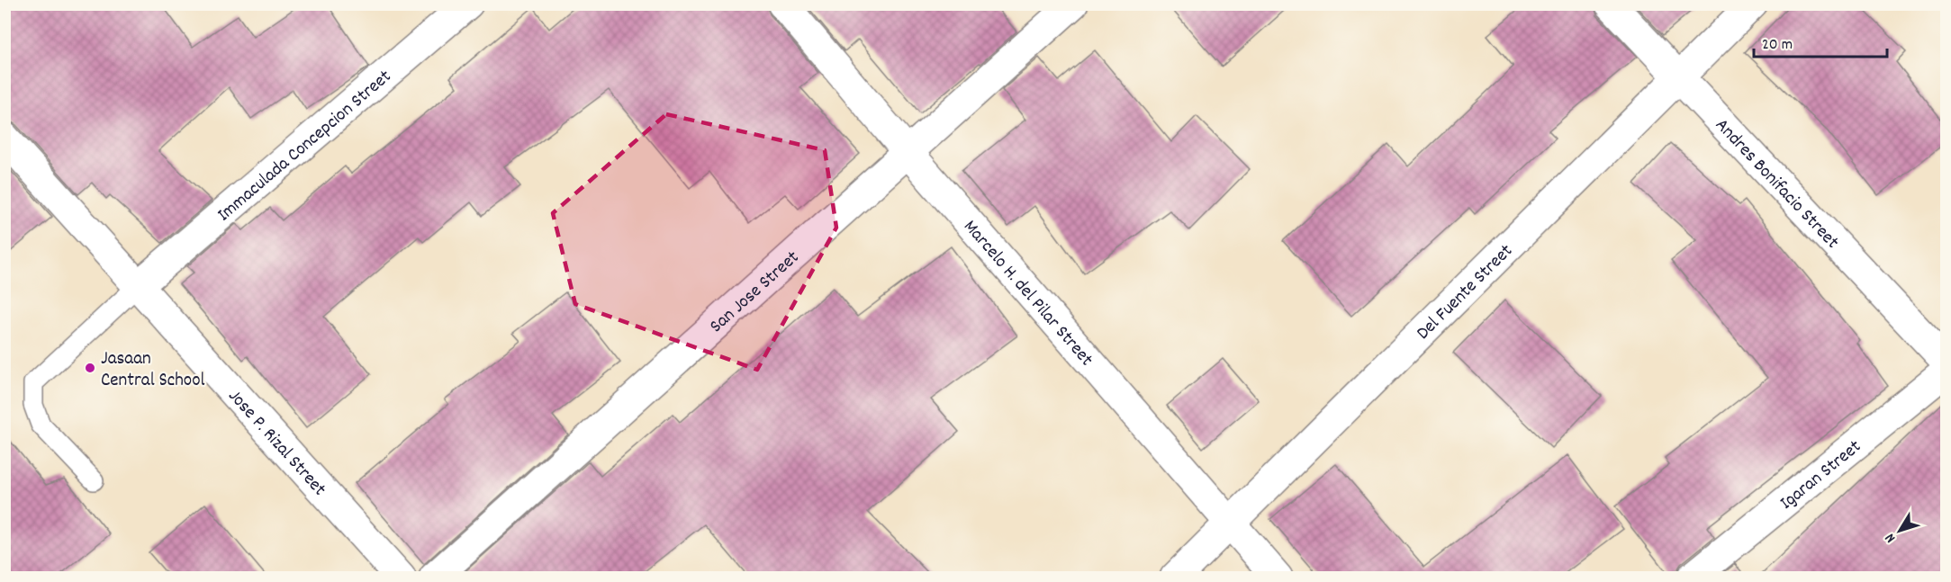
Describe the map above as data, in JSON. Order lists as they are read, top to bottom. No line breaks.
{"streets":{"street":["Immaculada Concepcion Street","Andres Bonifacio Street","San Jose Street","Marcelo H. del Pilar Street","Del Fuente Street","Jose P. Rizal Street","Igaran Street"]},"crossings":[["Immaculada Concepcion Street","Jose P. Rizal Street"],["Andres Bonifacio Street","Del Fuente Street"],["San Jose Street","Marcelo H. del Pilar Street"],["Marcelo H. del Pilar Street","Del Fuente Street"]],"places":["Jasaan Central School"],"scale_bar":"20 m","north":"bottom left"}
